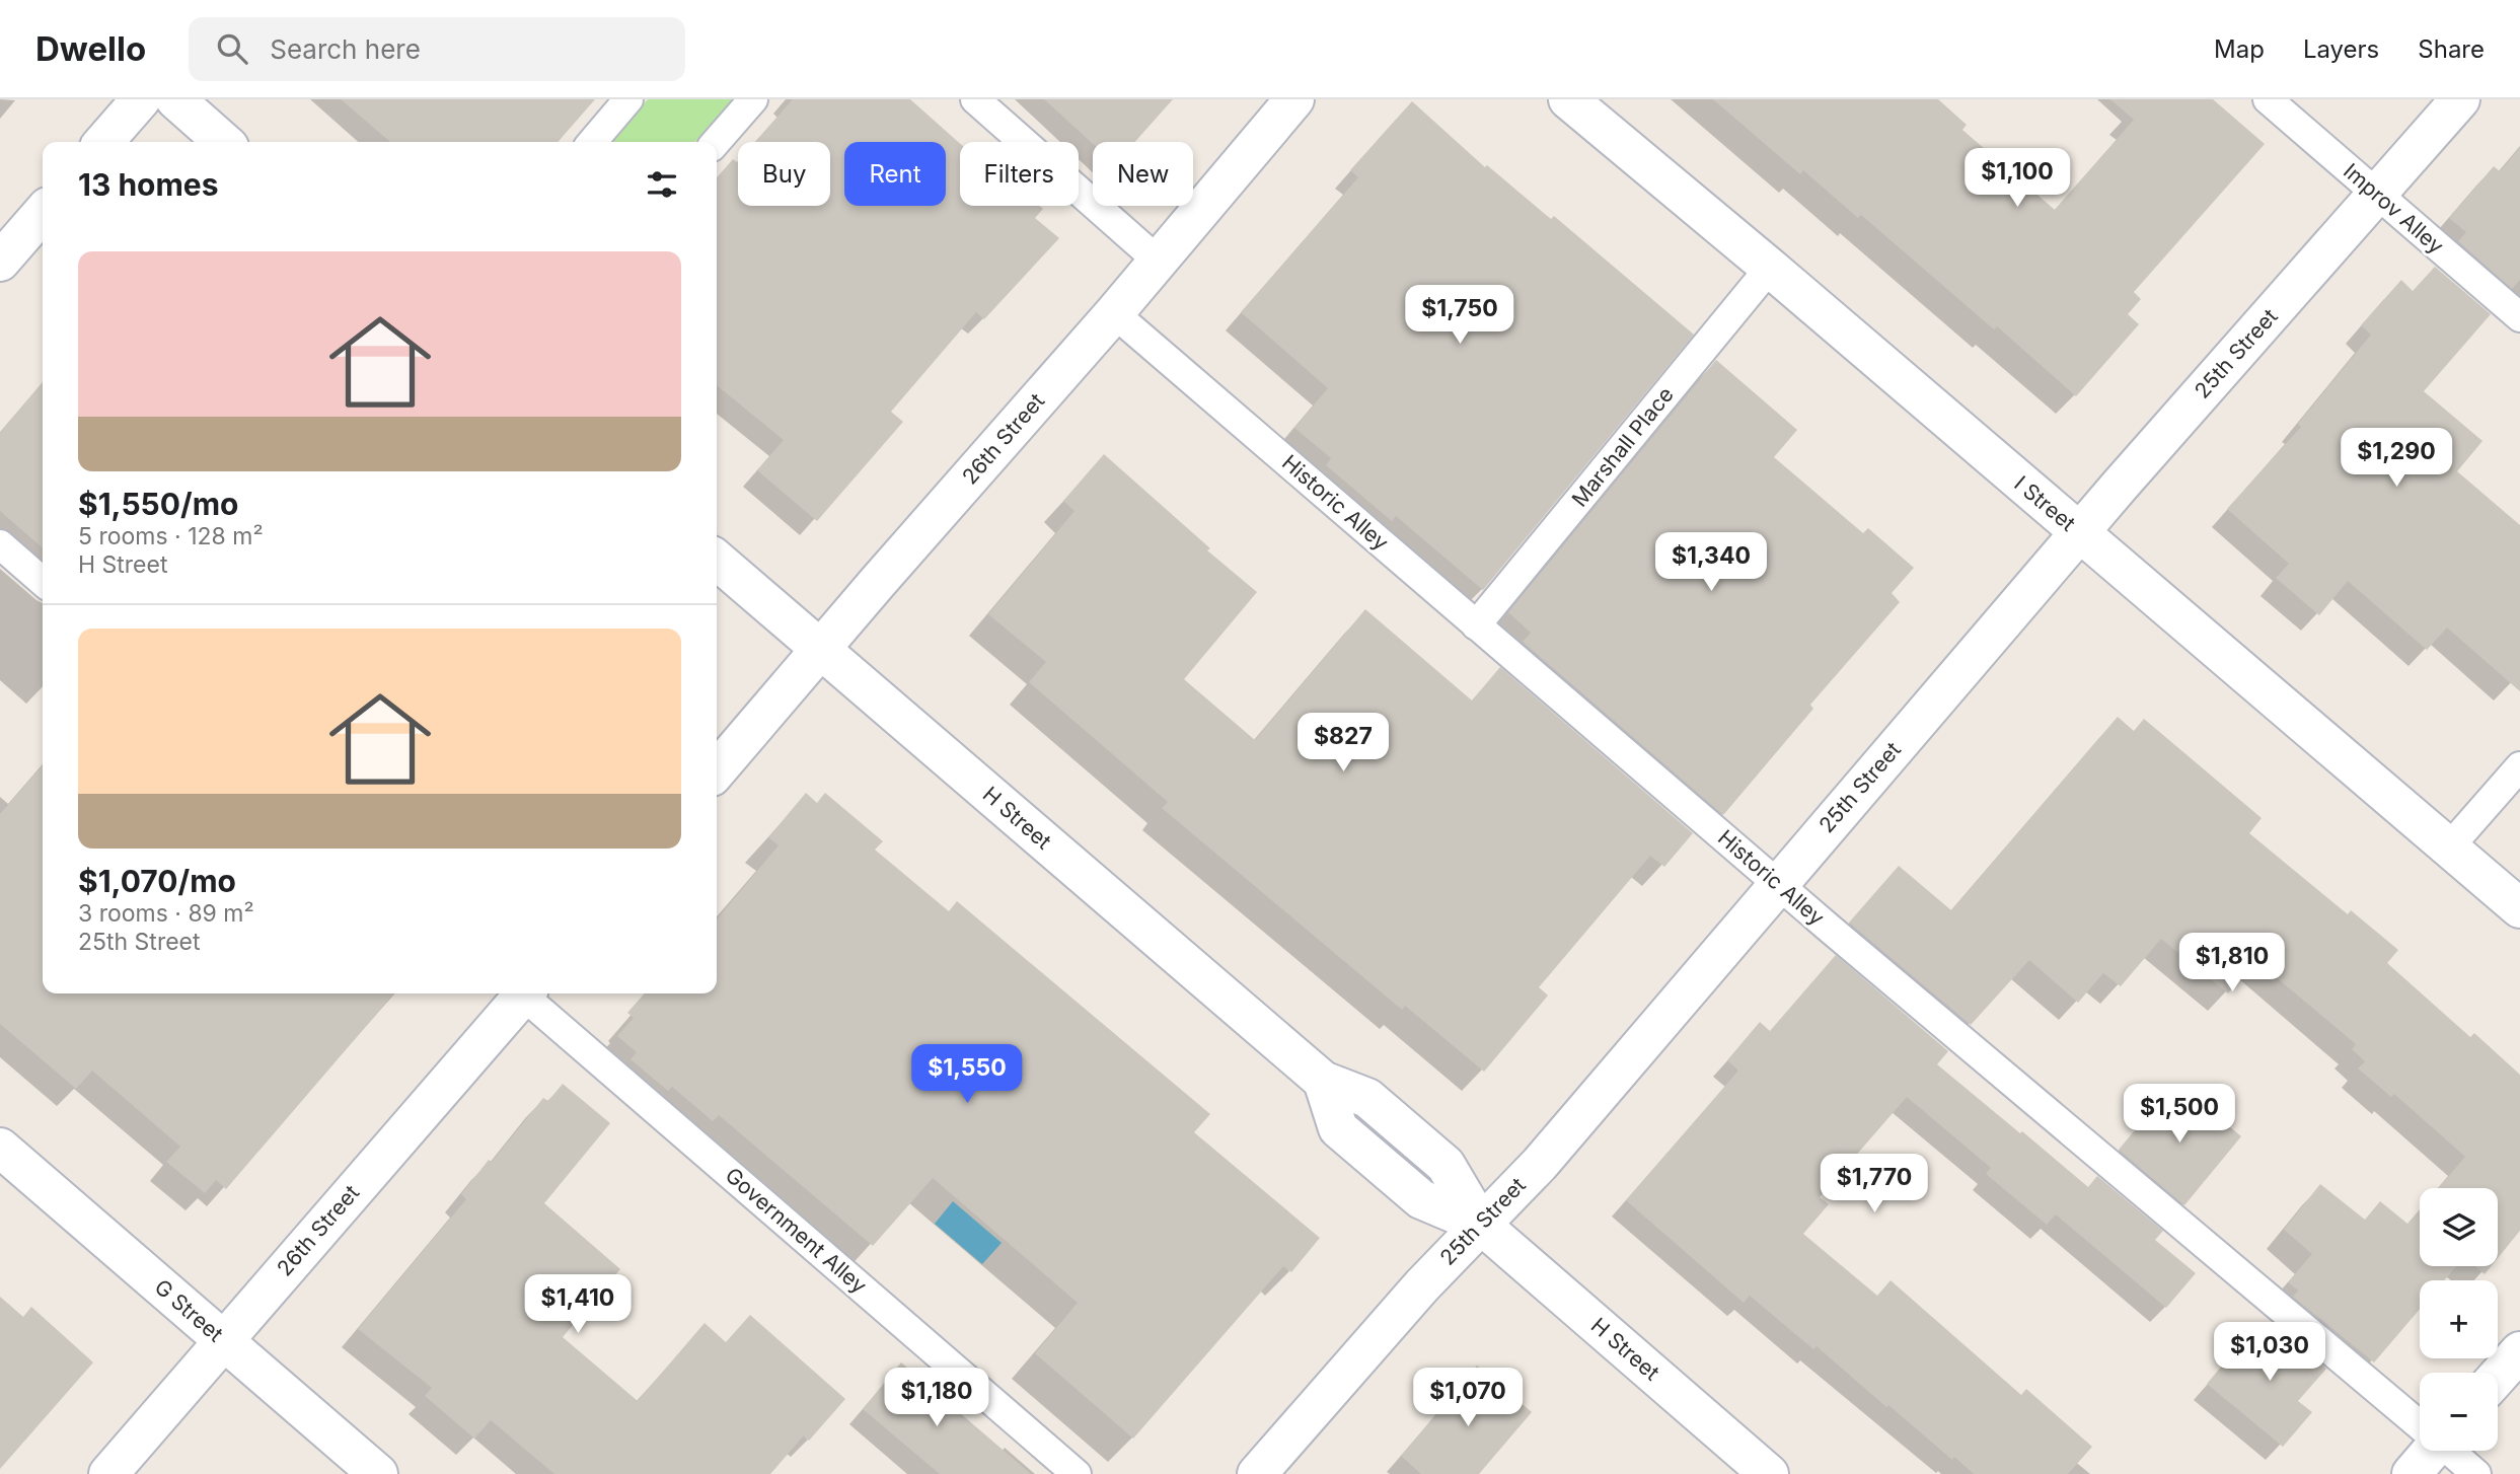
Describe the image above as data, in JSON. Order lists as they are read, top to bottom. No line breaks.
{"streets":{"street":["25th Street","26th Street","I Street","H Street","G Street"],"lane":["Improv Alley","Marshall Place","Historic Alley","Government Alley"]},"crossings":[["Improv Alley","25th Street"],["25th Street","Historic Alley"],["25th Street","I Street"],["25th Street","H Street"],["26th Street","Historic Alley"],["26th Street","H Street"],["26th Street","G Street"],["Marshall Place","Historic Alley"],["Marshall Place","I Street"]],"page":{"header":"Dwello","search":"Search here","nav":["Map","Layers","Share"],"chip":["Buy","Rent","Filters","New"],"heading":"13 homes","price":["$1,100","$1,750","$1,290","$1,340","$827","$1,810","$1,550","$1,500","$1,770","$1,410","$1,030","$1,180","$1,070"],"list":[{"name":"$1,550/mo","note":"5 rooms · 128 m² · H Street"},{"name":"$1,070/mo","note":"3 rooms · 89 m² · 25th Street"}],"map_buttons":["+","−"]}}
